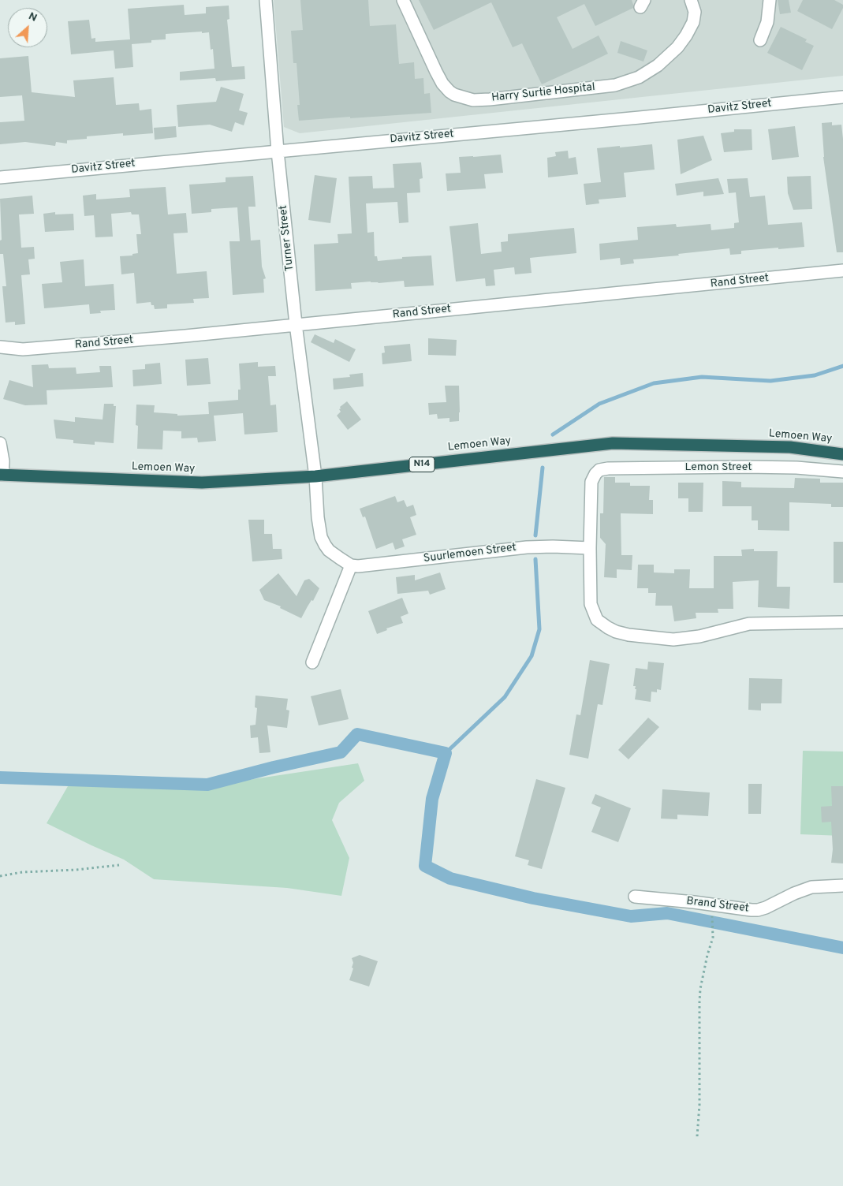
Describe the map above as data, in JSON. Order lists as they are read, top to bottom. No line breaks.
{"streets":{"highway":["Lemoen Way","N14"],"street":["Harry Surtie Hospital","Davitz Street","Turner Street","Rand Street","Lemon Street","Suurlemoen Street","Brand Street"]},"crossings":[["Davitz Street","Turner Street"],["Turner Street","Rand Street"],["Turner Street","Lemoen Way"],["Lemon Street","Suurlemoen Street"]],"north":"top right"}
